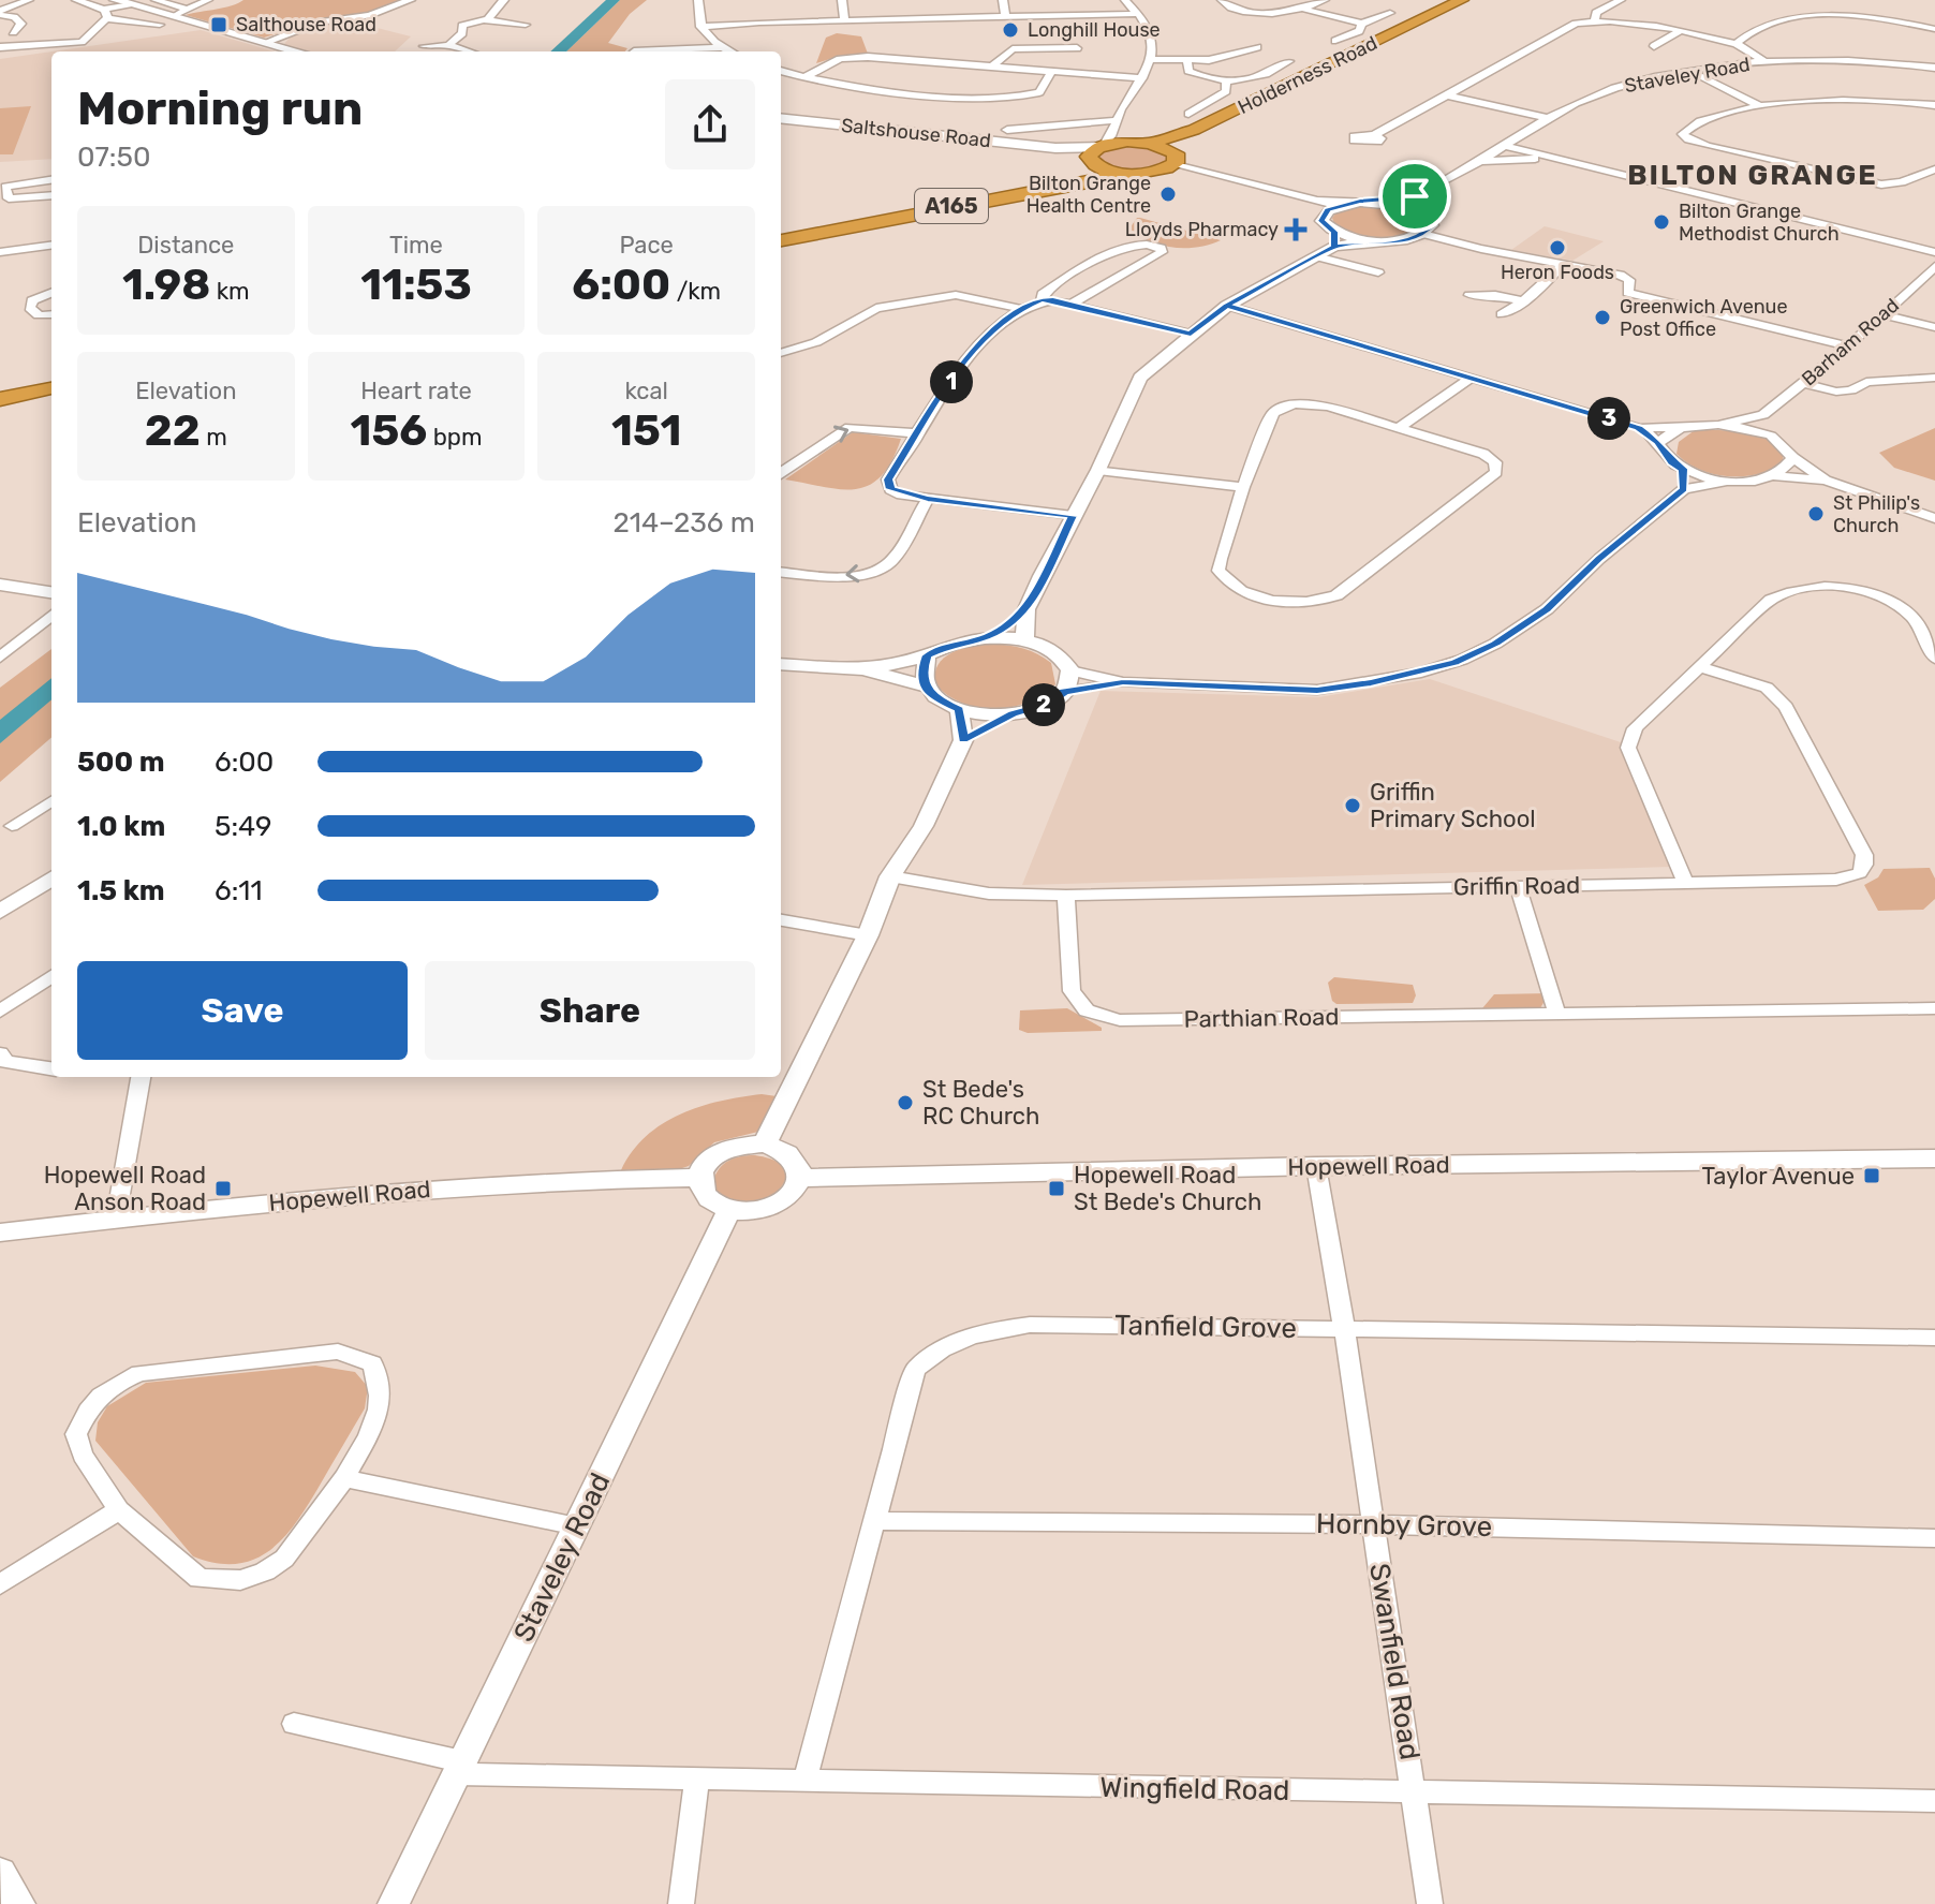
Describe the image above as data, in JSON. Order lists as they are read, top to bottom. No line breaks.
{"streets":{"highway":["Holderness Road","A165"],"main road":["Saltshouse Road"],"street":["Staveley Road","Barham Road","Griffin Road","Parthian Road","Hopewell Road","Tanfield Grove","Hornby Grove","Swanfield Road","Wingfield Road"]},"crossings":[["Holderness Road","A165"],["Staveley Road","Hopewell Road"],["Staveley Road","Wingfield Road"],["Saltshouse Road","A165"],["Griffin Road","Parthian Road"],["Hopewell Road","Swanfield Road"],["Tanfield Grove","Hornby Grove"],["Tanfield Grove","Swanfield Road"],["Tanfield Grove","Wingfield Road"],["Hornby Grove","Swanfield Road"],["Swanfield Road","Wingfield Road"]],"districts":["BILTON GRANGE"],"places":{"transit":["Salthouse Road","Taylor Avenue","Hopewell Road Anson Road","Hopewell Road St Bede's Church"],"other":["Longhill House","Bilton Grange Health Centre","Bilton Grange Methodist Church","Heron Foods","Greenwich Avenue Post Office","St Philip's Church","Griffin Primary School","St Bede's RC Church"],"health":["Lloyds Pharmacy"]},"page":{"heading":["Morning run","07:50"],"stats":[["Distance","1.98 km"],["Time","11:53"],["Pace","6:00 /km"],["Elevation","22 m"],["Heart rate","156 bpm"],["kcal","151"]],"pins":["1","3","2"],"chart":["Elevation","214–236 m"],"list":[{"name":"500 m","note":"6:00"},{"name":"1.0 km","note":"5:49"},{"name":"1.5 km","note":"6:11"}],"buttons":["Save","Share"]}}
